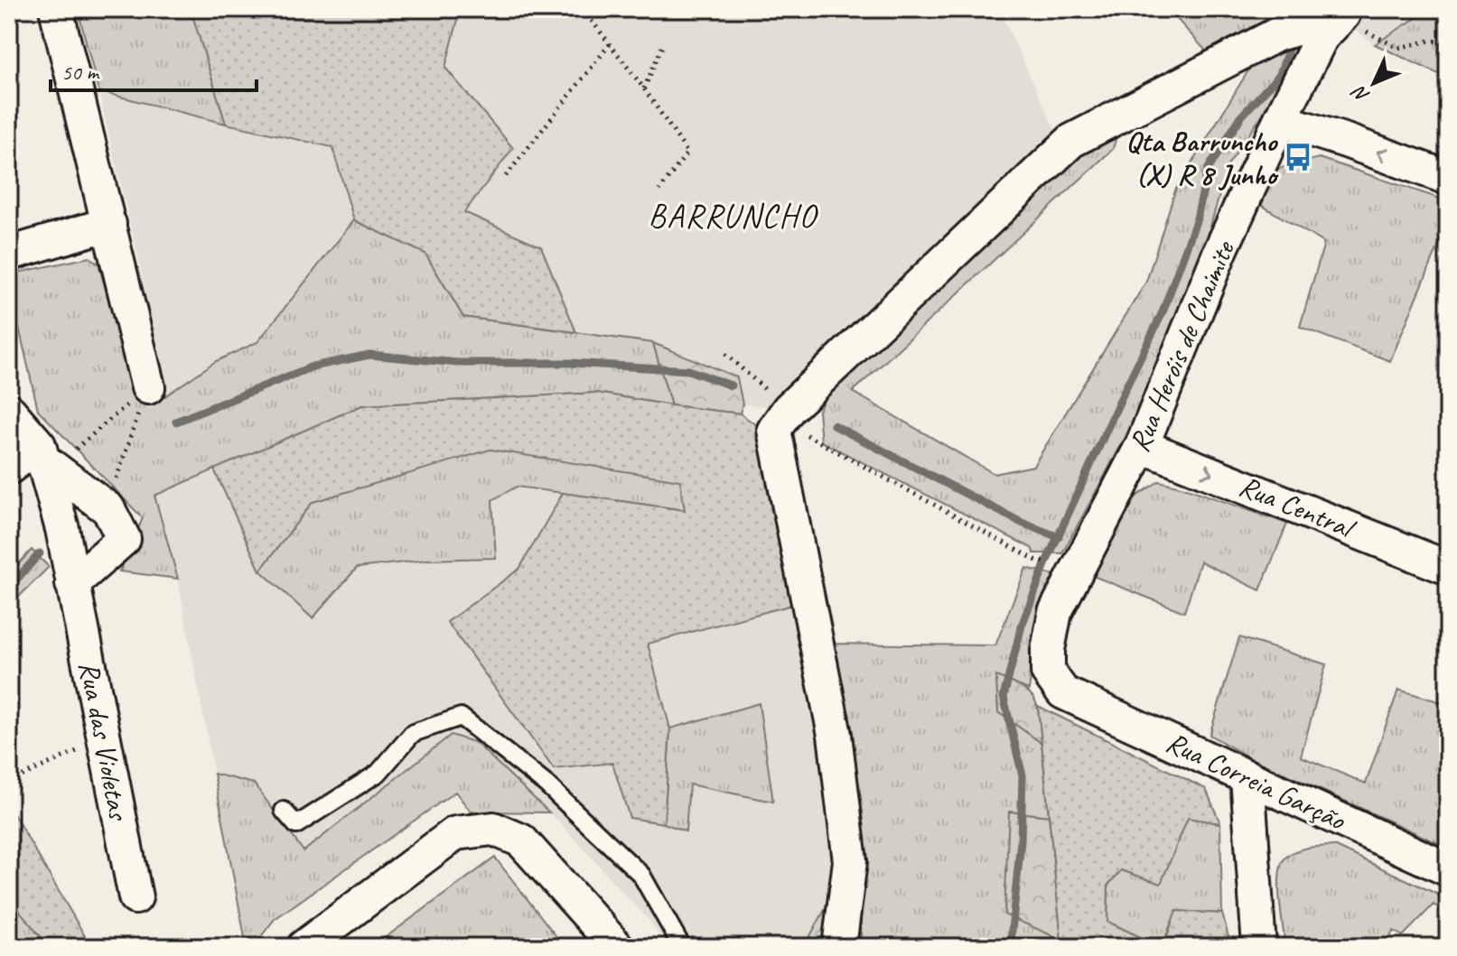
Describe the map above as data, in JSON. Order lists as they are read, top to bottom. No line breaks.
{"streets":{"street":["Rua Heróis de Chaimite","Rua Central","Rua das Violetas","Rua Correia Garção"]},"crossings":[["Rua Heróis de Chaimite","Rua Central"],["Rua Heróis de Chaimite","Rua Correia Garção"]],"one_way":["Rua Central"],"districts":["BARRUNCHO"],"places":{"bus stop":["Qta Barruncho (X) R 8 Junho"]},"scale_bar":"50 m","north":"bottom left"}
